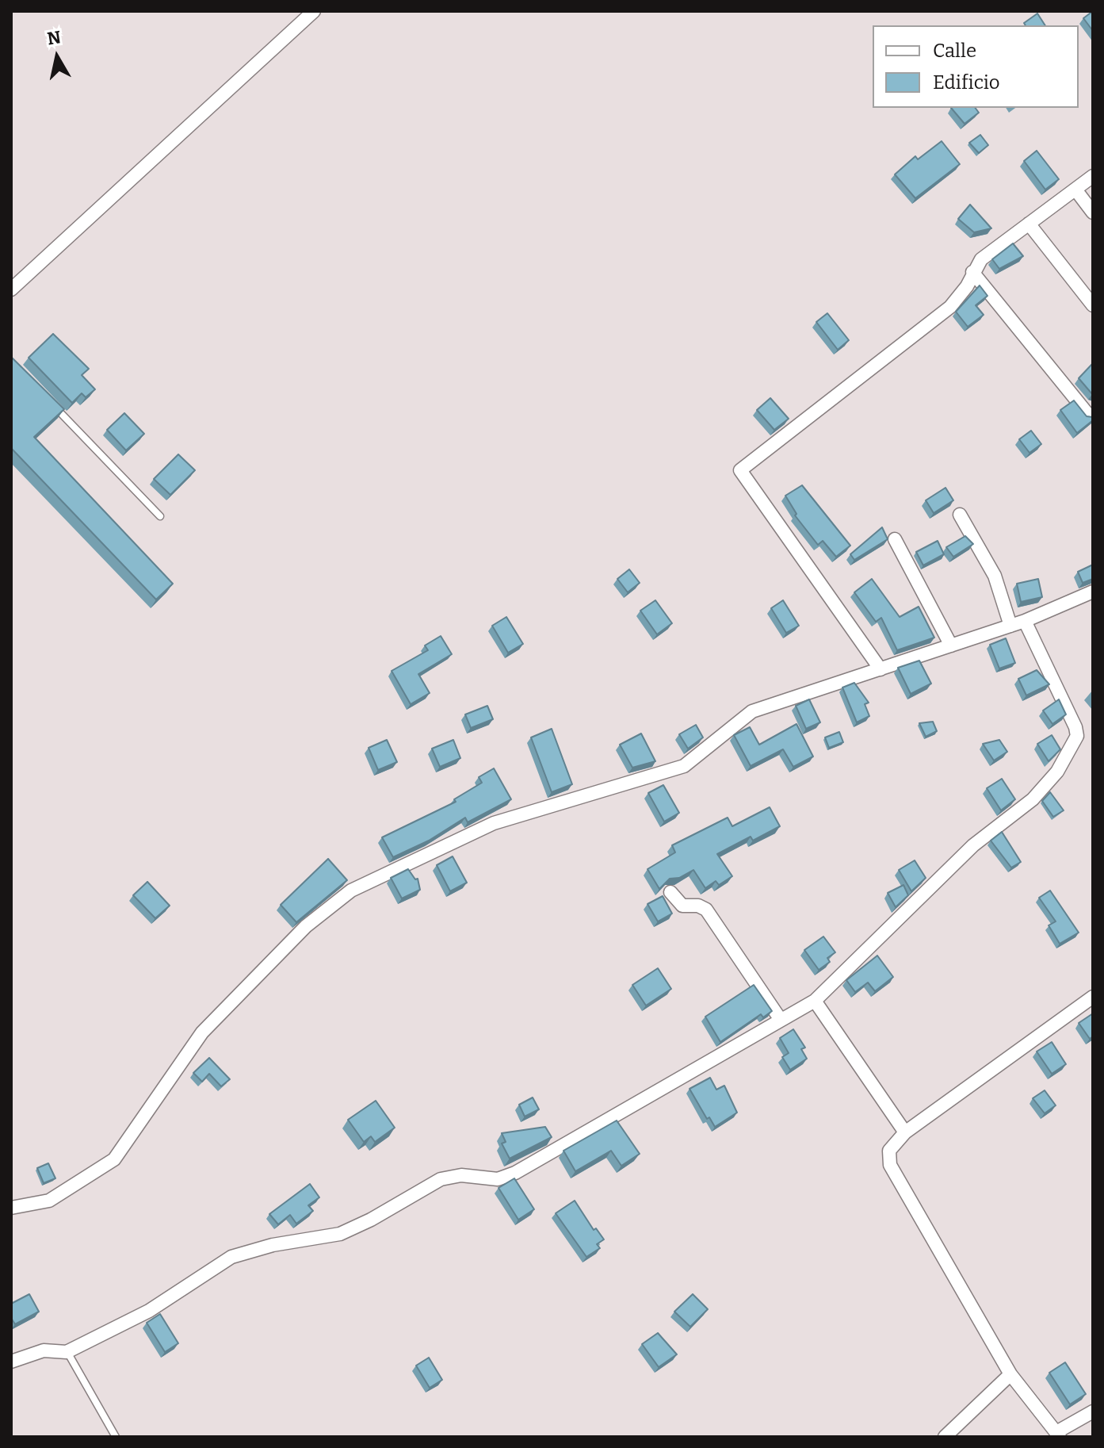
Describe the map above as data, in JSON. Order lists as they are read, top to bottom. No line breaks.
{"legend":["Calle","Edificio"],"north":"top"}
